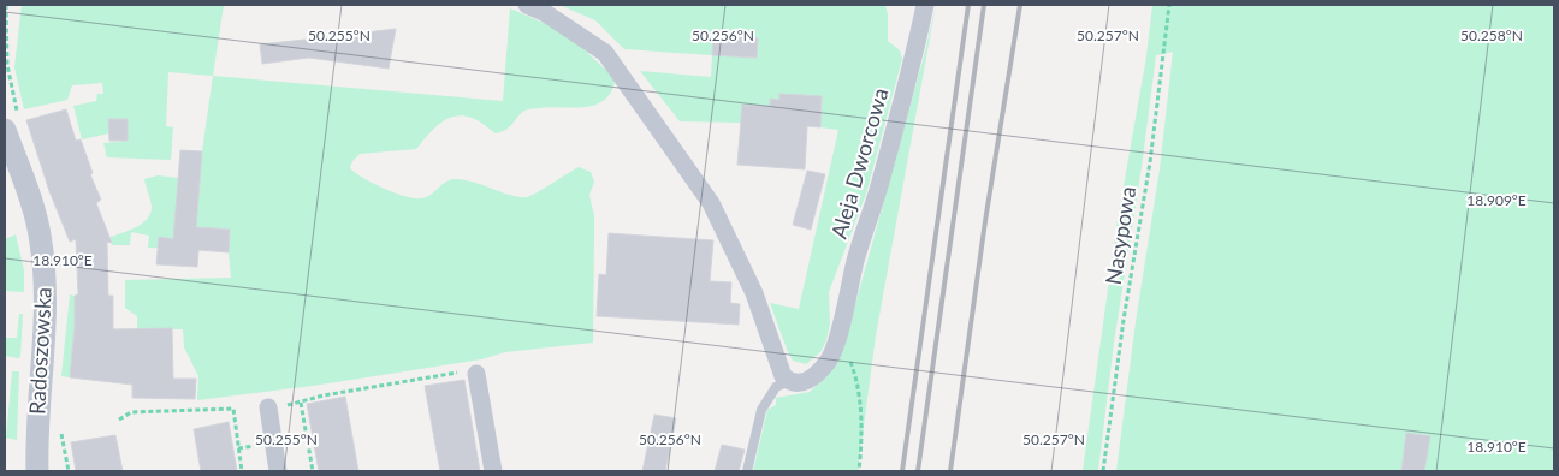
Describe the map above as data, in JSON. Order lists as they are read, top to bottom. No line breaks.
{"streets":{"street":["Aleja Dworcowa","Radoszowska"],"path":["Nasypowa"]},"coordinates":["50.255°N","50.256°N","50.257°N","50.258°N","18.909°E","18.910°E"]}
